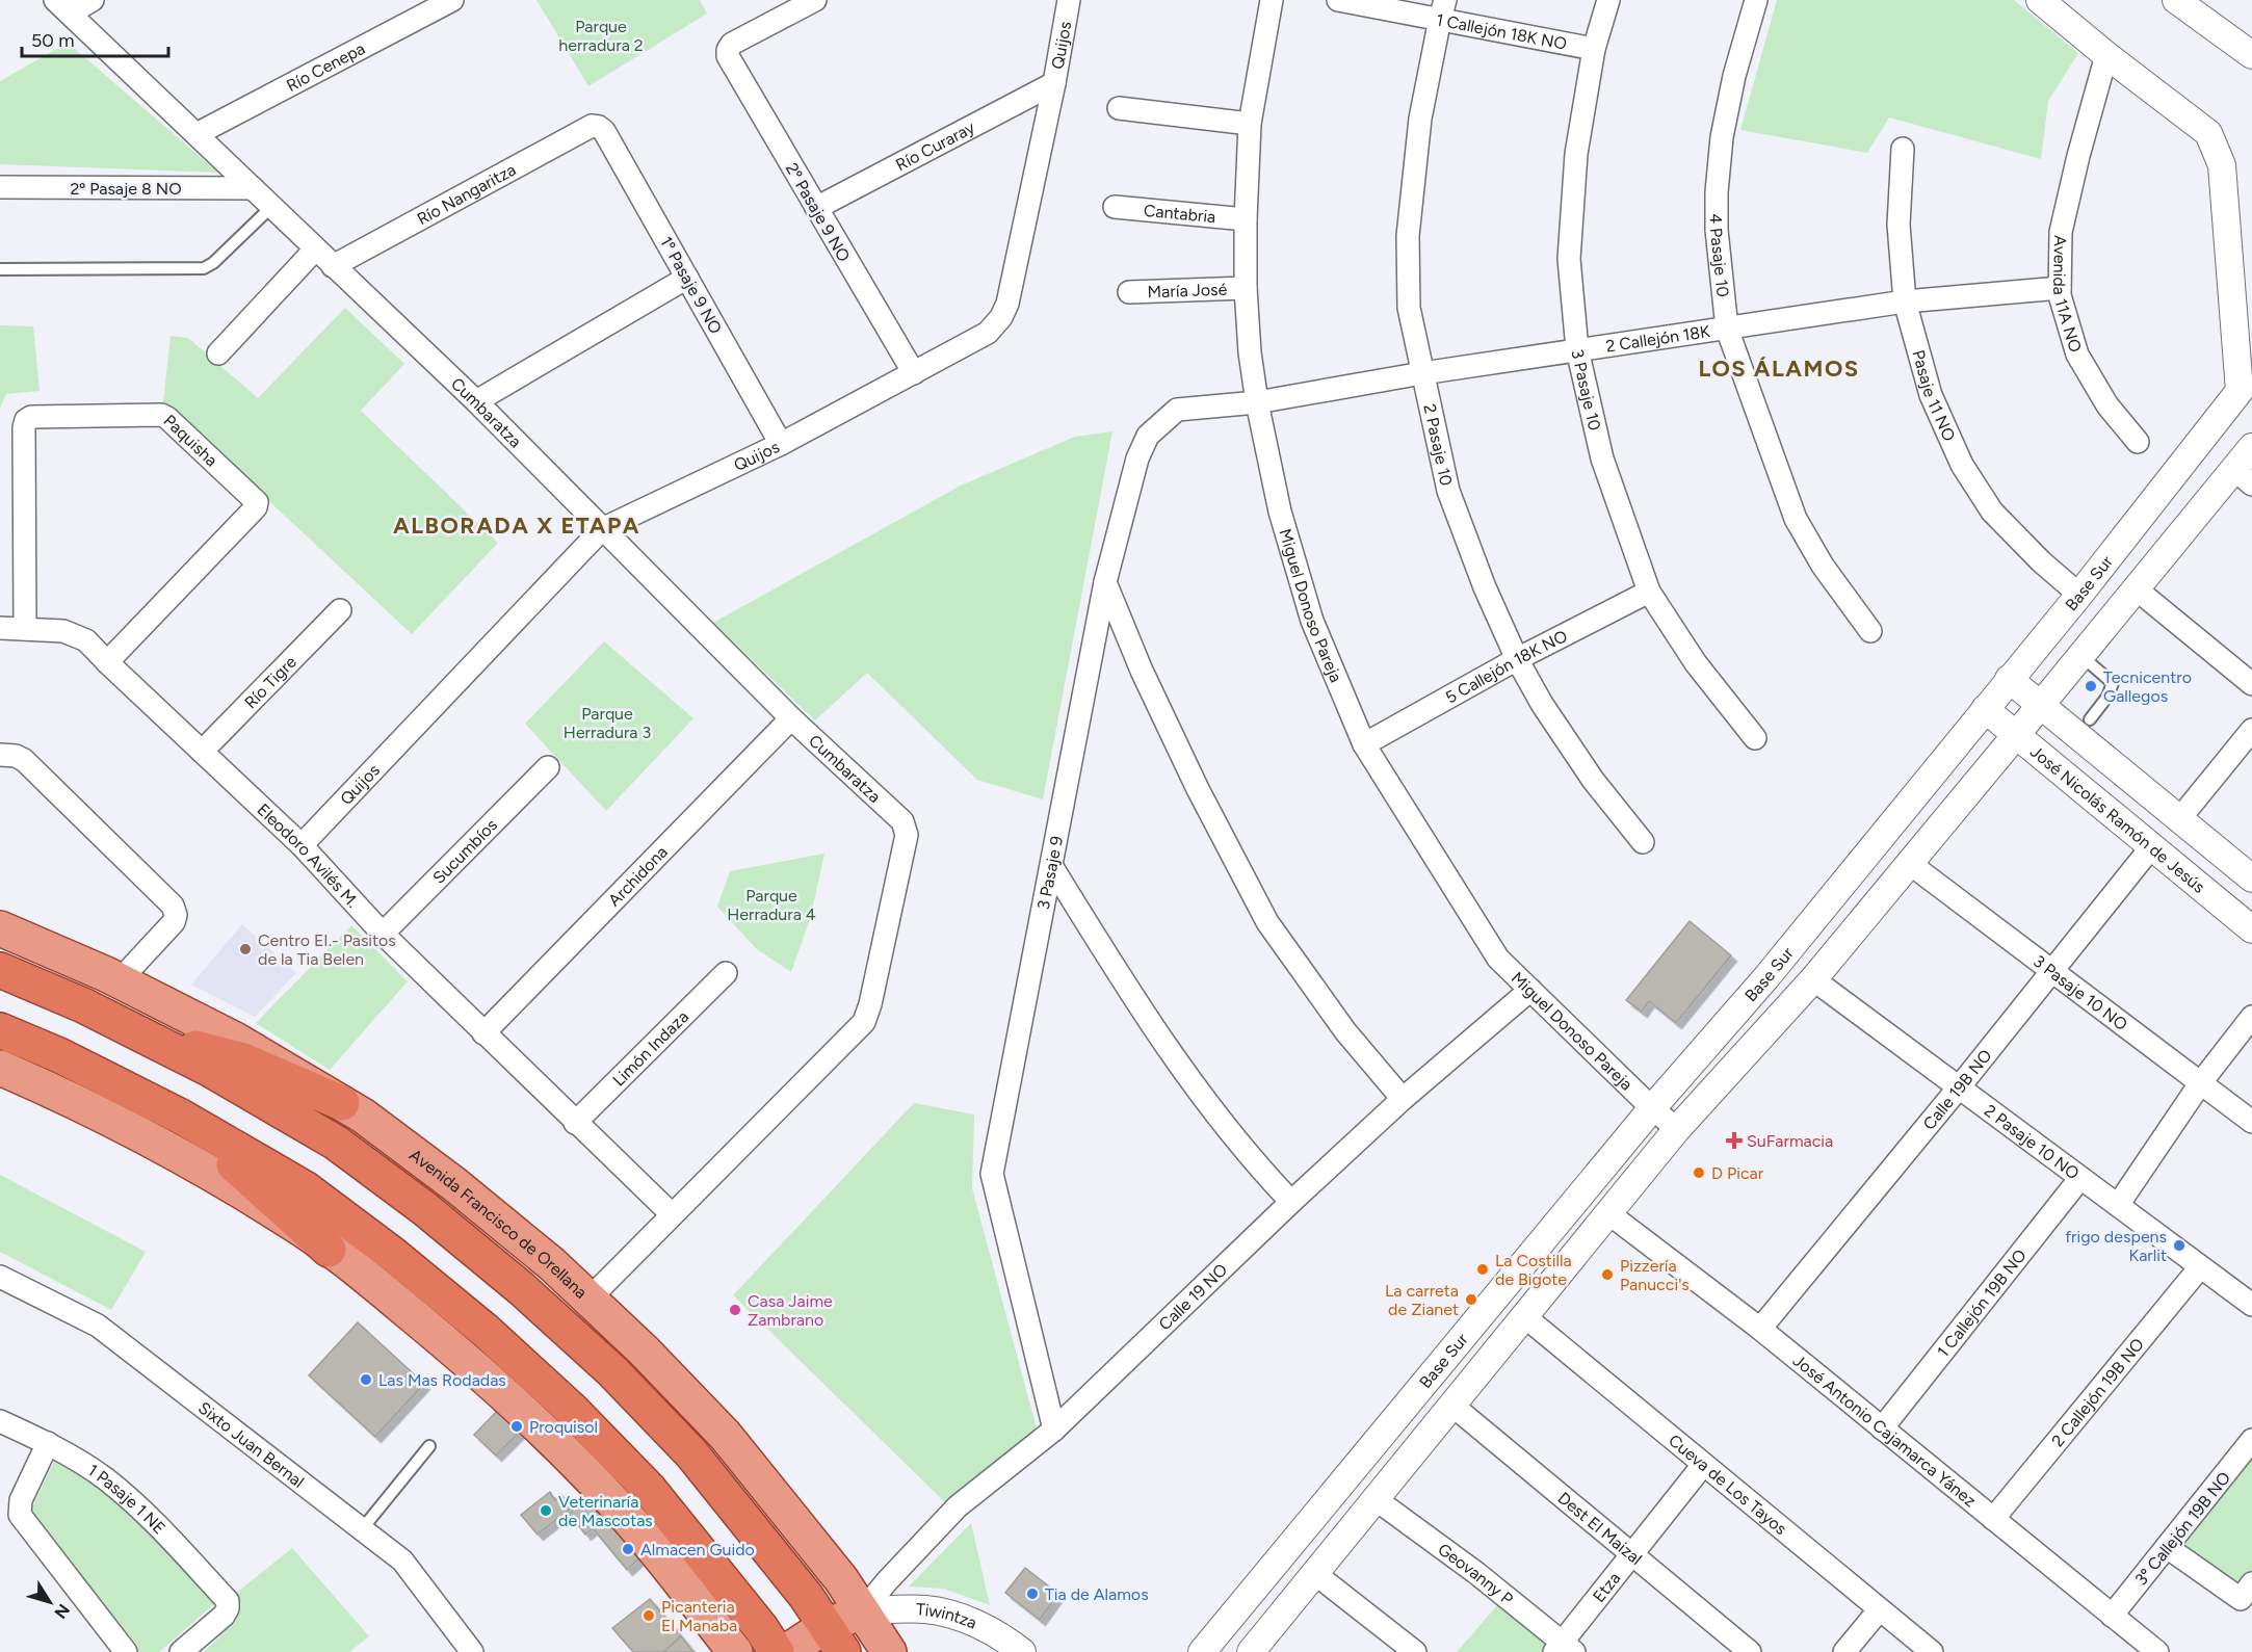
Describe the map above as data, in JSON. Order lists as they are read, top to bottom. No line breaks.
{"streets":{"highway":["Avenida Francisco de Orellana"],"street":["1 Callejón 18K NO","Quijos","Río Cenepa","Río Curaray","2º Pasaje 8 NO","Río Nangaritza","2º Pasaje 9 NO","Cantabria","4 Pasaje 10","1º Pasaje 9 NO","María José","Avenida 11A NO","2 Callejón 18K","3 Pasaje 10","Pasaje 11 NO","Cumbaratza","Paquisha","2 Pasaje 10","Base Sur","Miguel Donoso Pareja","5 Callejón 18K NO","Río Tigre","José Nicolás Ramón de Jesús","Sucumbíos","Eleodoro Avilés M.","3 Pasaje 9","Archidona","3 Pasaje 10 NO","Limón Indaza","Calle 19B NO","2 Pasaje 10 NO","Calle 19 NO","1 Callejón 19B NO","2 Callejón 19B NO","José Antonio Cajamarca Yánez","Sixto Juan Bernal","Cueva de Los Tayos","1 Pasaje 1 NE","Dest El Maizal","3º Callejón 19B NO","Geovanny P","Etza","Tiwintza"]},"crossings":[["1 Callejón 18K NO","3 Pasaje 10"],["1 Callejón 18K NO","2 Pasaje 10"],["Quijos","Río Curaray"],["Quijos","2º Pasaje 9 NO"],["Quijos","1º Pasaje 9 NO"],["Quijos","Cumbaratza"],["Quijos","Eleodoro Avilés M."],["Río Cenepa","Cumbaratza"],["Río Curaray","2º Pasaje 9 NO"],["2º Pasaje 8 NO","Cumbaratza"],["Río Nangaritza","1º Pasaje 9 NO"],["Río Nangaritza","Cumbaratza"],["Cantabria","Miguel Donoso Pareja"],["4 Pasaje 10","2 Callejón 18K"],["María José","Miguel Donoso Pareja"],["Avenida 11A NO","2 Callejón 18K"],["Avenida 11A NO","Base Sur"],["2 Callejón 18K","3 Pasaje 10"],["2 Callejón 18K","Pasaje 11 NO"],["2 Callejón 18K","2 Pasaje 10"],["2 Callejón 18K","Miguel Donoso Pareja"],["2 Callejón 18K","3 Pasaje 9"],["3 Pasaje 10","5 Callejón 18K NO"],["Pasaje 11 NO","Base Sur"],["Cumbaratza","Eleodoro Avilés M."],["Cumbaratza","Archidona"],["Paquisha","Eleodoro Avilés M."],["2 Pasaje 10","5 Callejón 18K NO"],["Base Sur","Miguel Donoso Pareja"],["Base Sur","José Nicolás Ramón de Jesús"],["Base Sur","3 Pasaje 10 NO"],["Base Sur","2 Pasaje 10 NO"],["Base Sur","José Antonio Cajamarca Yánez"],["Base Sur","Cueva de Los Tayos"],["Base Sur","Dest El Maizal"],["Base Sur","Geovanny P"],["Miguel Donoso Pareja","5 Callejón 18K NO"],["Miguel Donoso Pareja","3 Pasaje 9"],["Miguel Donoso Pareja","Calle 19 NO"],["Río Tigre","Eleodoro Avilés M."],["José Nicolás Ramón de Jesús","Calle 19B NO"],["Sucumbíos","Eleodoro Avilés M."],["Eleodoro Avilés M.","Archidona"],["Eleodoro Avilés M.","Limón Indaza"],["3 Pasaje 9","Calle 19 NO"],["3 Pasaje 10 NO","Calle 19B NO"],["Calle 19B NO","2 Pasaje 10 NO"],["Calle 19B NO","José Antonio Cajamarca Yánez"],["2 Pasaje 10 NO","1 Callejón 19B NO"],["2 Pasaje 10 NO","2 Callejón 19B NO"],["Avenida Francisco de Orellana","Calle 19 NO"],["Avenida Francisco de Orellana","Tiwintza"],["Calle 19 NO","Tiwintza"],["1 Callejón 19B NO","José Antonio Cajamarca Yánez"],["2 Callejón 19B NO","José Antonio Cajamarca Yánez"],["José Antonio Cajamarca Yánez","3º Callejón 19B NO"],["Cueva de Los Tayos","Etza"],["Dest El Maizal","Etza"],["Geovanny P","Etza"]],"districts":["LOS ÁLAMOS","ALBORADA X ETAPA"],"parks":["Parque herradura 2","Parque Herradura 3","Parque Herradura 4"],"places":{"other":["Tecnicentro Gallegos","Centro EI.- Pasitos de la Tia Belen","D Picar","frigo despens Karlit","La Costilla de Bigote","Pizzería Panucci's","La carreta de Zianet","Casa Jaime Zambrano","Las Mas Rodadas","Proquisol","Veterinaría de Mascotas","Almacen Guido","Tia de Alamos","Picanteria El Manaba"],"health":["SuFarmacia"]},"scale_bar":"50 m","north":"bottom right"}
